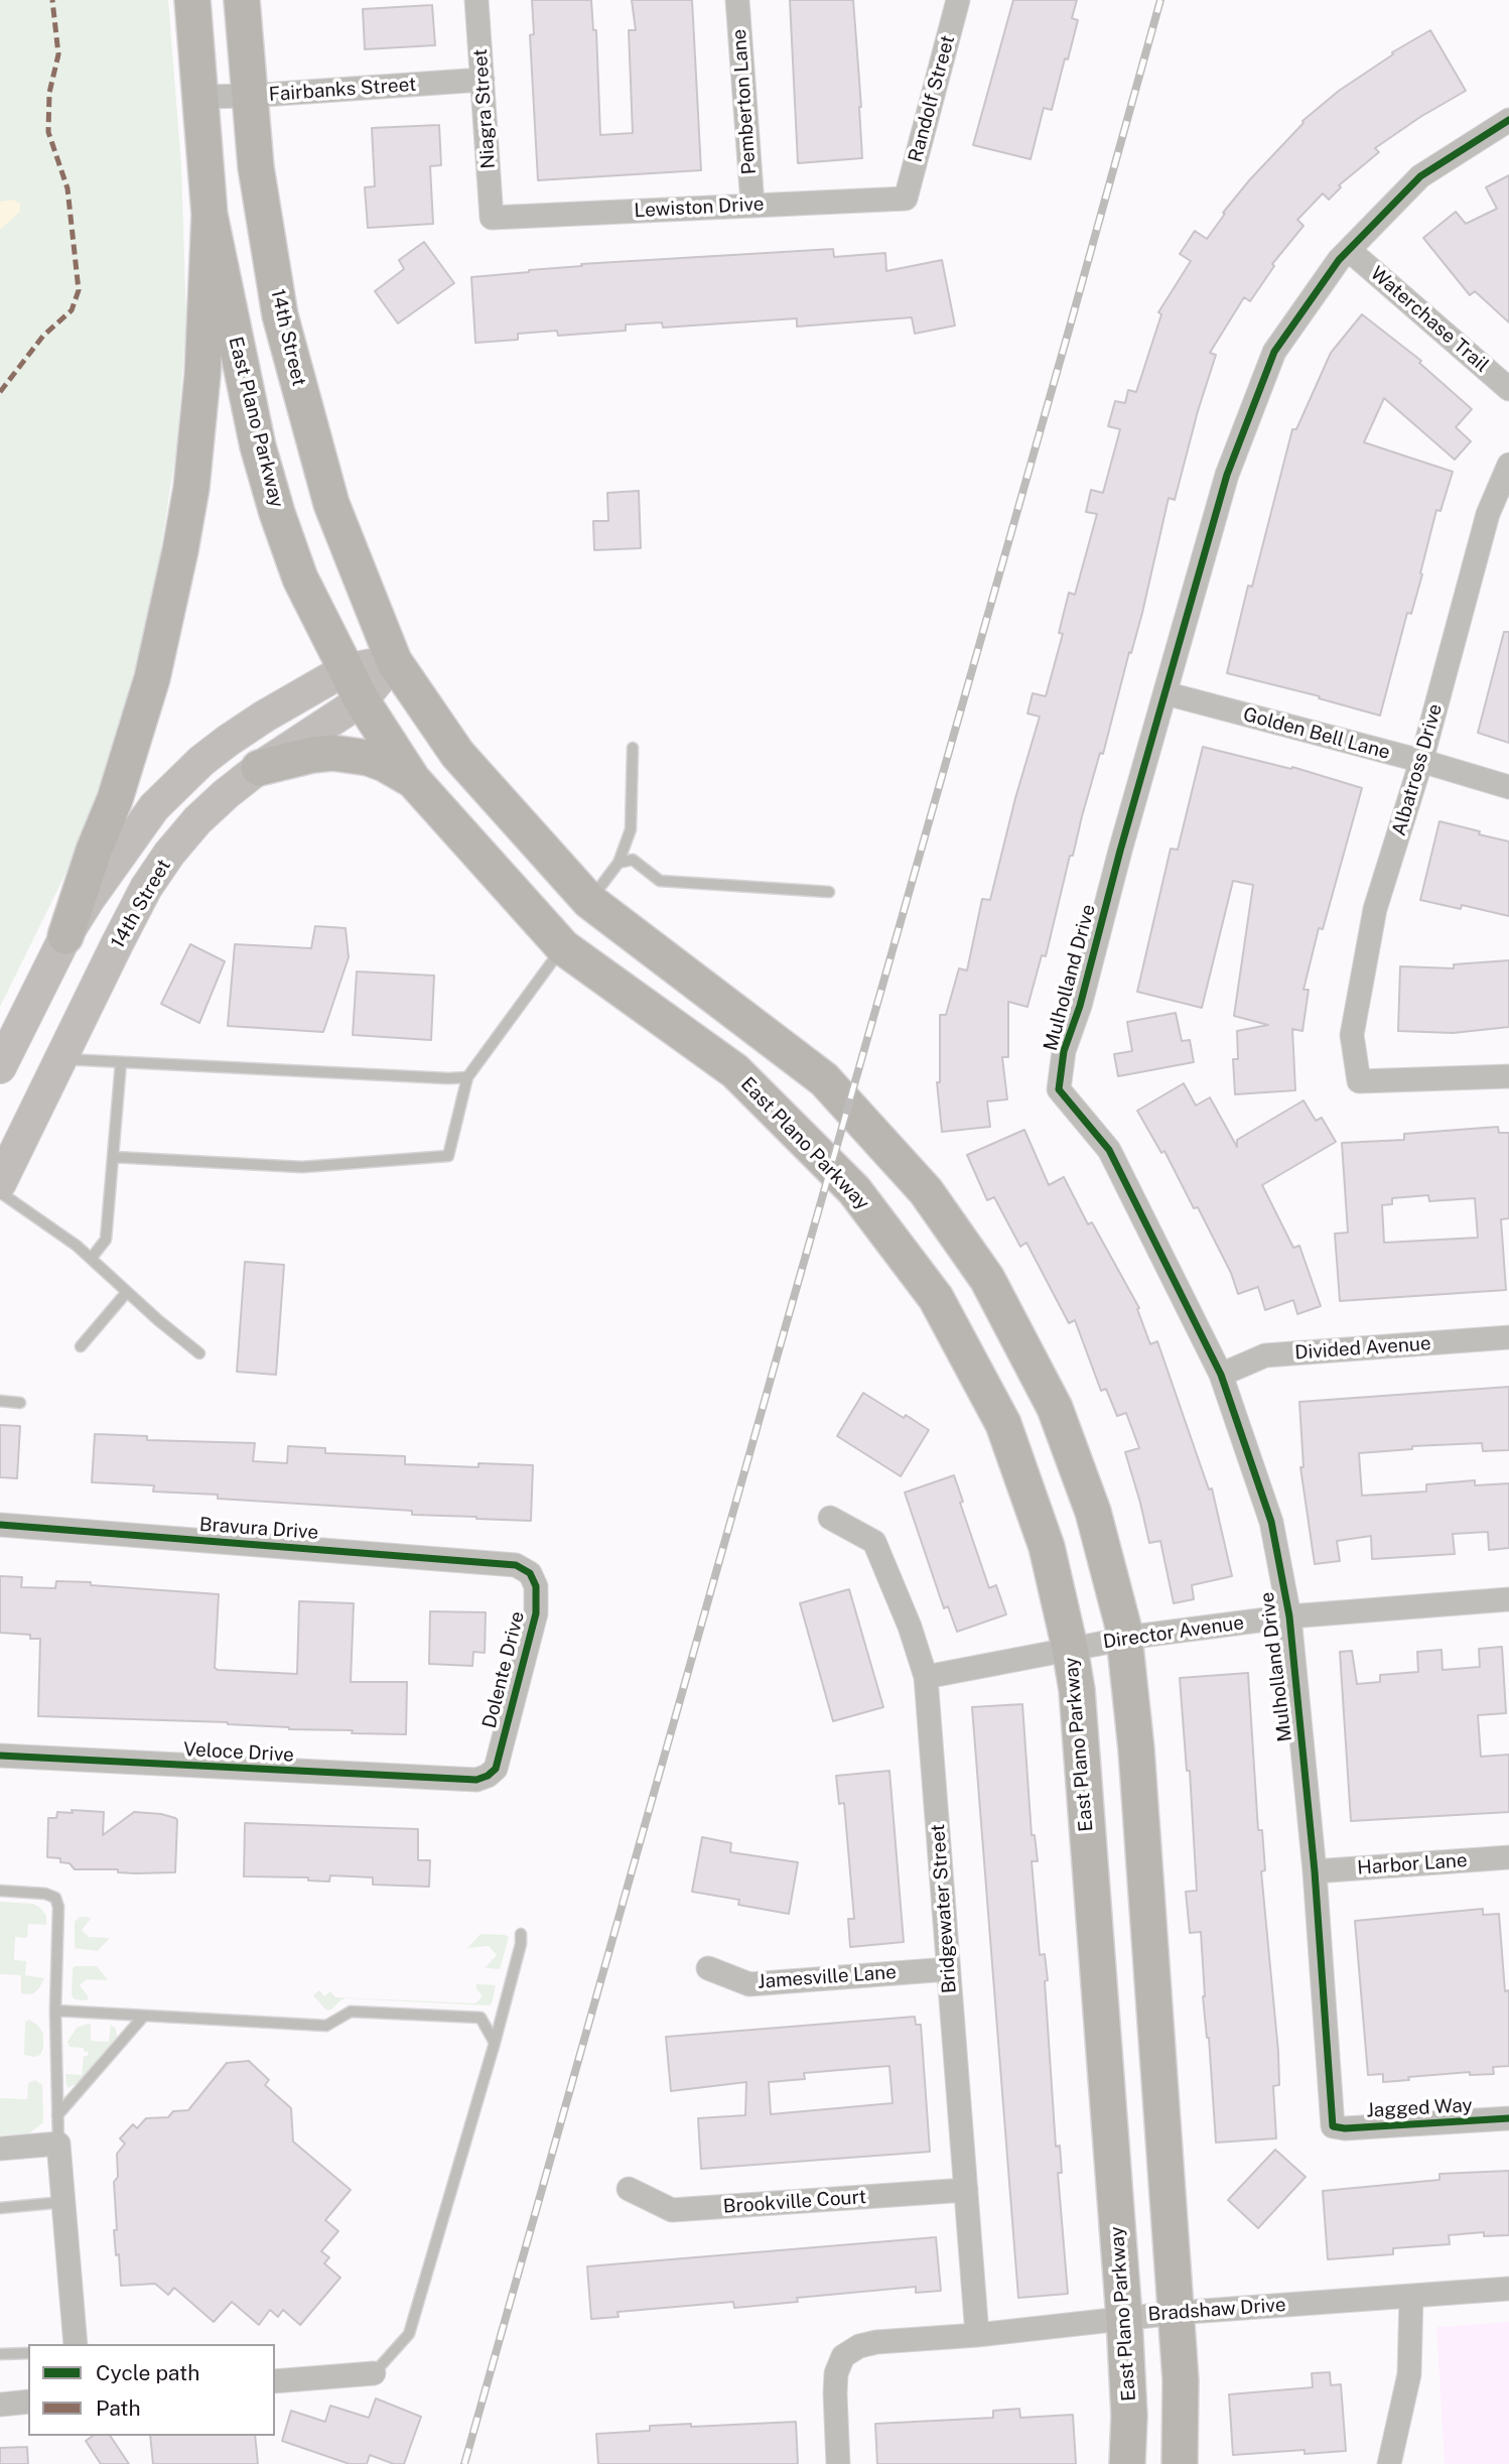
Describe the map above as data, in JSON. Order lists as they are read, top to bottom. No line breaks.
{"streets":{"main road":["14th Street","East Plano Parkway"],"street":["Fairbanks Street","Randolf Street","Pemberton Lane","Niagra Street","Lewiston Drive","Waterchase Trail","Golden Bell Lane","Albatross Drive","Mulholland Drive","Divided Avenue","Bravura Drive","Director Avenue","Dolente Drive","Veloce Drive","Harbor Lane","Bridgewater Street","Jamesville Lane","Jagged Way","Brookville Court","Bradshaw Drive"]},"crossings":[["Fairbanks Street","Niagra Street"],["Fairbanks Street","14th Street"],["Randolf Street","Lewiston Drive"],["Pemberton Lane","Lewiston Drive"],["Niagra Street","Lewiston Drive"],["Waterchase Trail","Mulholland Drive"],["14th Street","East Plano Parkway"],["East Plano Parkway","Director Avenue"],["East Plano Parkway","Bradshaw Drive"],["Golden Bell Lane","Albatross Drive"],["Golden Bell Lane","Mulholland Drive"],["Mulholland Drive","Divided Avenue"],["Mulholland Drive","Director Avenue"],["Mulholland Drive","Harbor Lane"],["Mulholland Drive","Jagged Way"],["Bravura Drive","Dolente Drive"],["Director Avenue","Bridgewater Street"],["Dolente Drive","Veloce Drive"],["Bridgewater Street","Jamesville Lane"],["Bridgewater Street","Brookville Court"],["Bridgewater Street","Bradshaw Drive"]],"legend":["Cycle path","Path"]}
